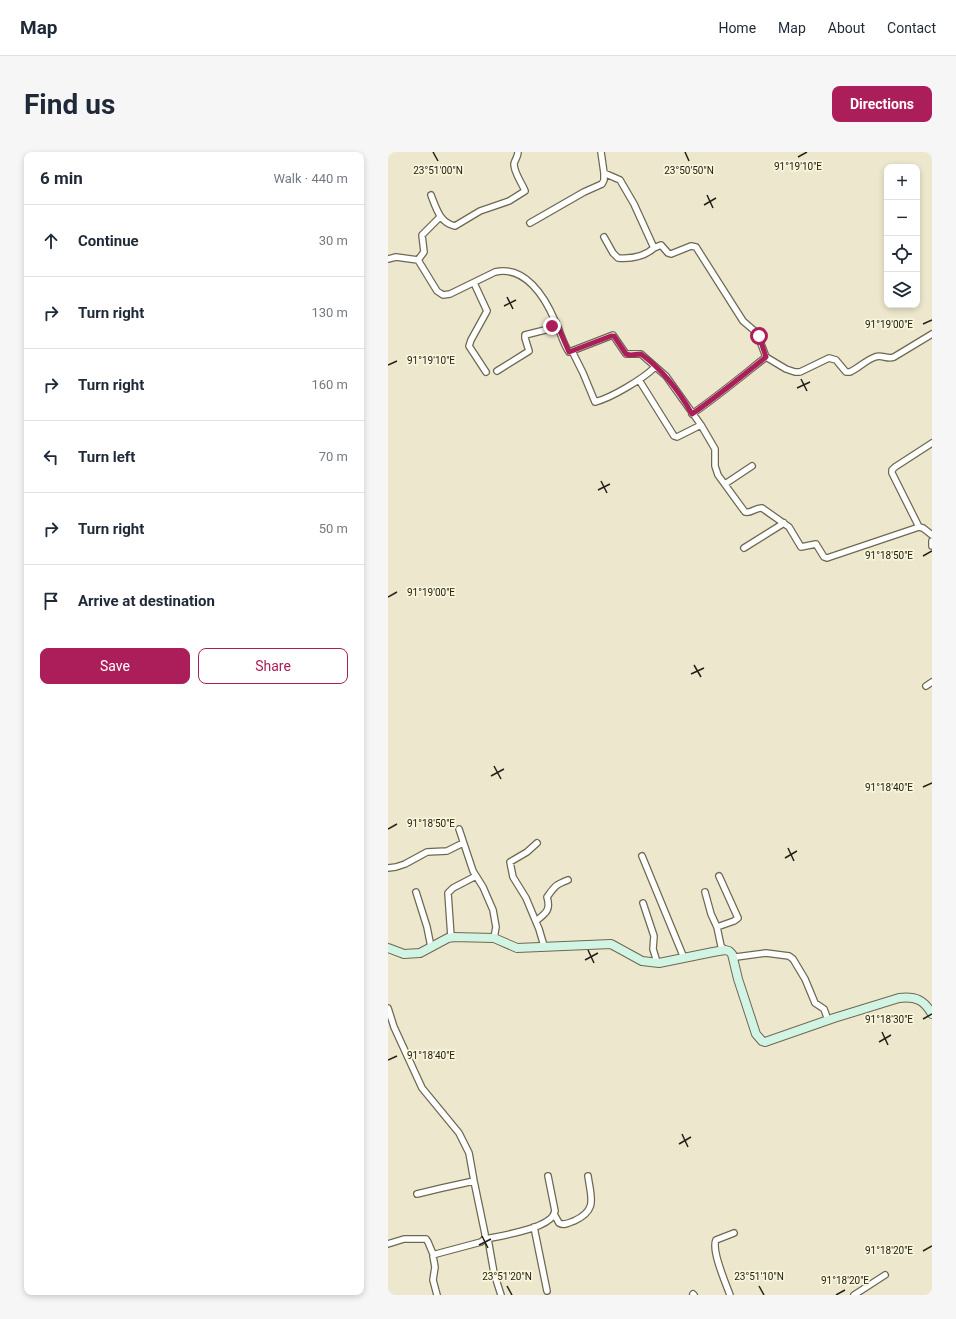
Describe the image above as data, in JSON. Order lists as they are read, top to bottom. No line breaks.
{"page":{"header":"Map","nav":["Home","Map","About","Contact"],"buttons":["Directions",["Save","Share"]],"title":"Find us","heading":["6 min","Walk · 440 m"],"map_buttons":["+","−"],"list":[["Continue","30 m"],["Turn right","130 m"],["Turn right","160 m"],["Turn left","70 m"],["Turn right","50 m"],"Arrive at destination"]},"coordinates":["91°19'10\"E","23°51'00\"N","23°50'50\"N","91°19'00\"E","91°18'50\"E","91°18'40\"E","91°18'30\"E","91°18'20\"E","23°51'20\"N","23°51'10\"N"]}
